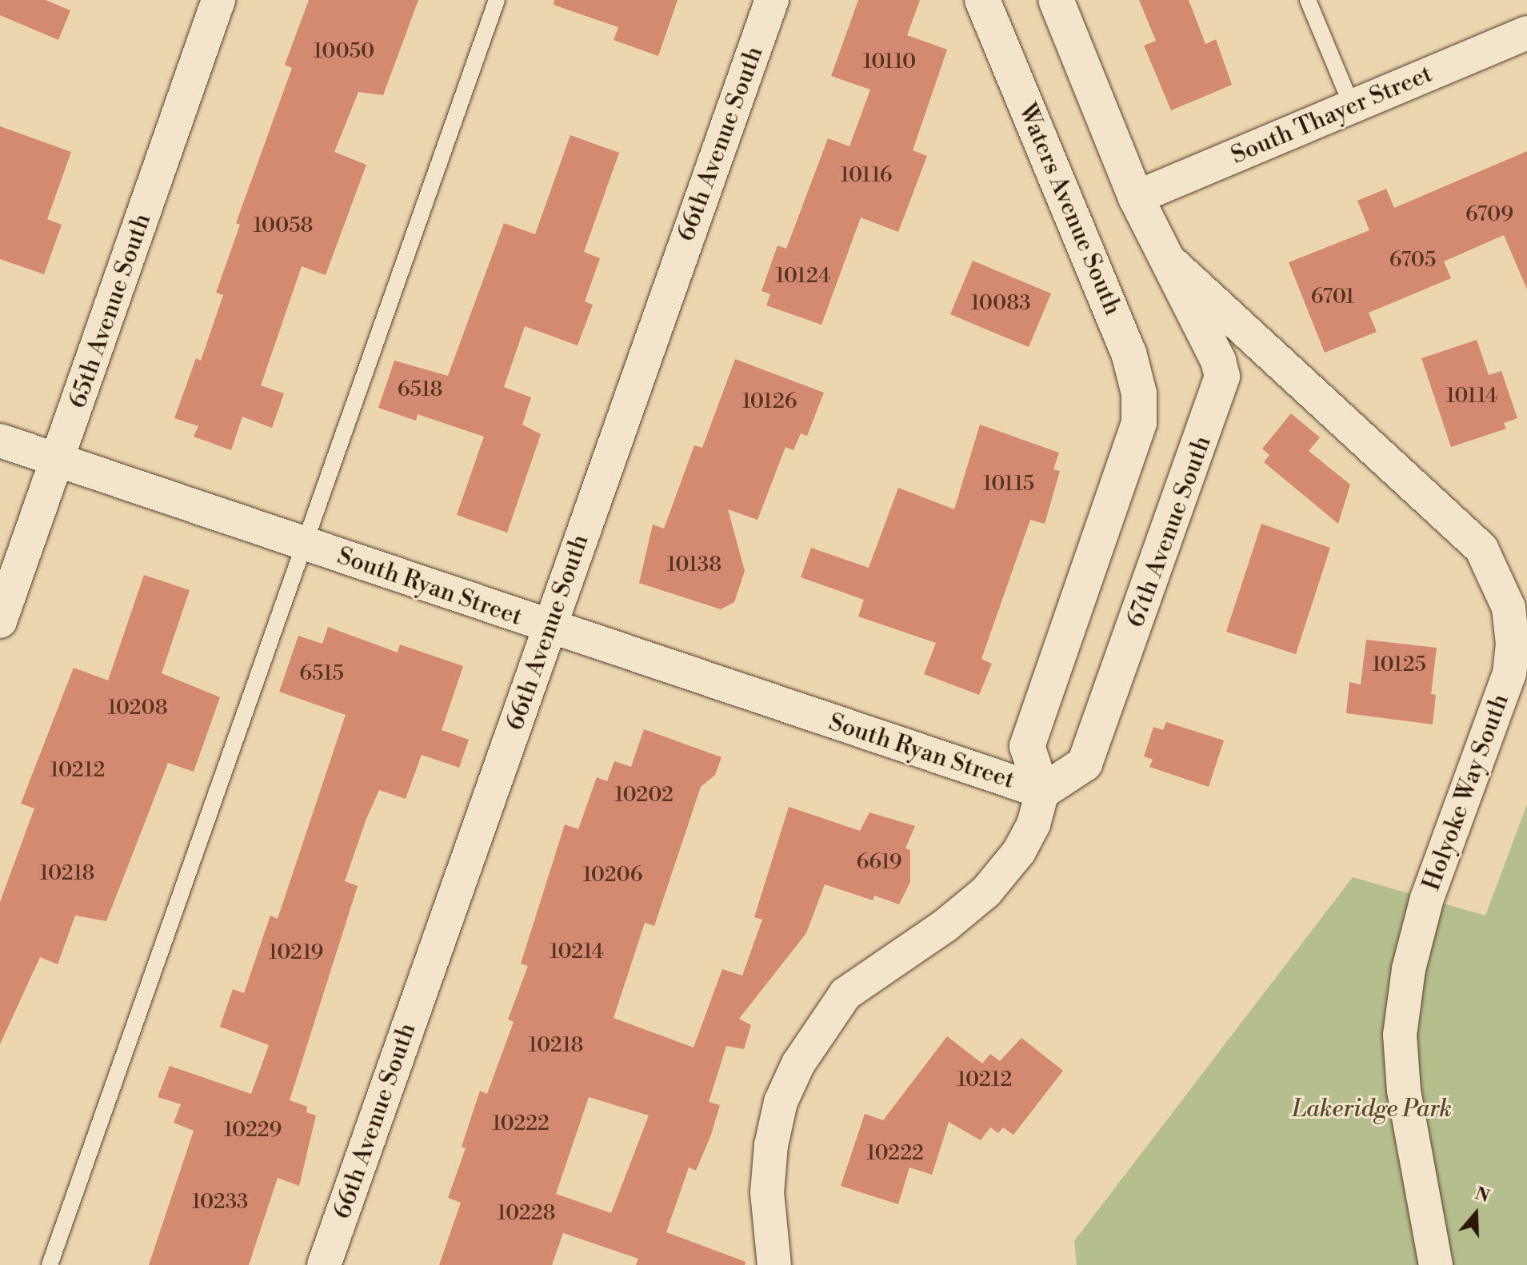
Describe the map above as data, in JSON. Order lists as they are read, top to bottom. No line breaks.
{"streets":{"street":["South Thayer Street","66th Avenue South","Waters Avenue South","65th Avenue South","67th Avenue South","South Ryan Street","Holyoke Way South"]},"crossings":[["South Thayer Street","Holyoke Way South"],["66th Avenue South","South Ryan Street"],["Waters Avenue South","67th Avenue South"],["Waters Avenue South","South Ryan Street"],["65th Avenue South","South Ryan Street"],["67th Avenue South","South Ryan Street"],["67th Avenue South","Holyoke Way South"]],"parks":["Lakeridge Park"],"house_numbers":["10050","10110","10116","6709","10058","6705","10124","6701","10083","6518","10114","10126","10115","10138","10125","6515","10208","10212","10202","6619","10218","10206","10214","10219","10218","10212","10222","10229","10222","10233","10228"],"north":"top"}
